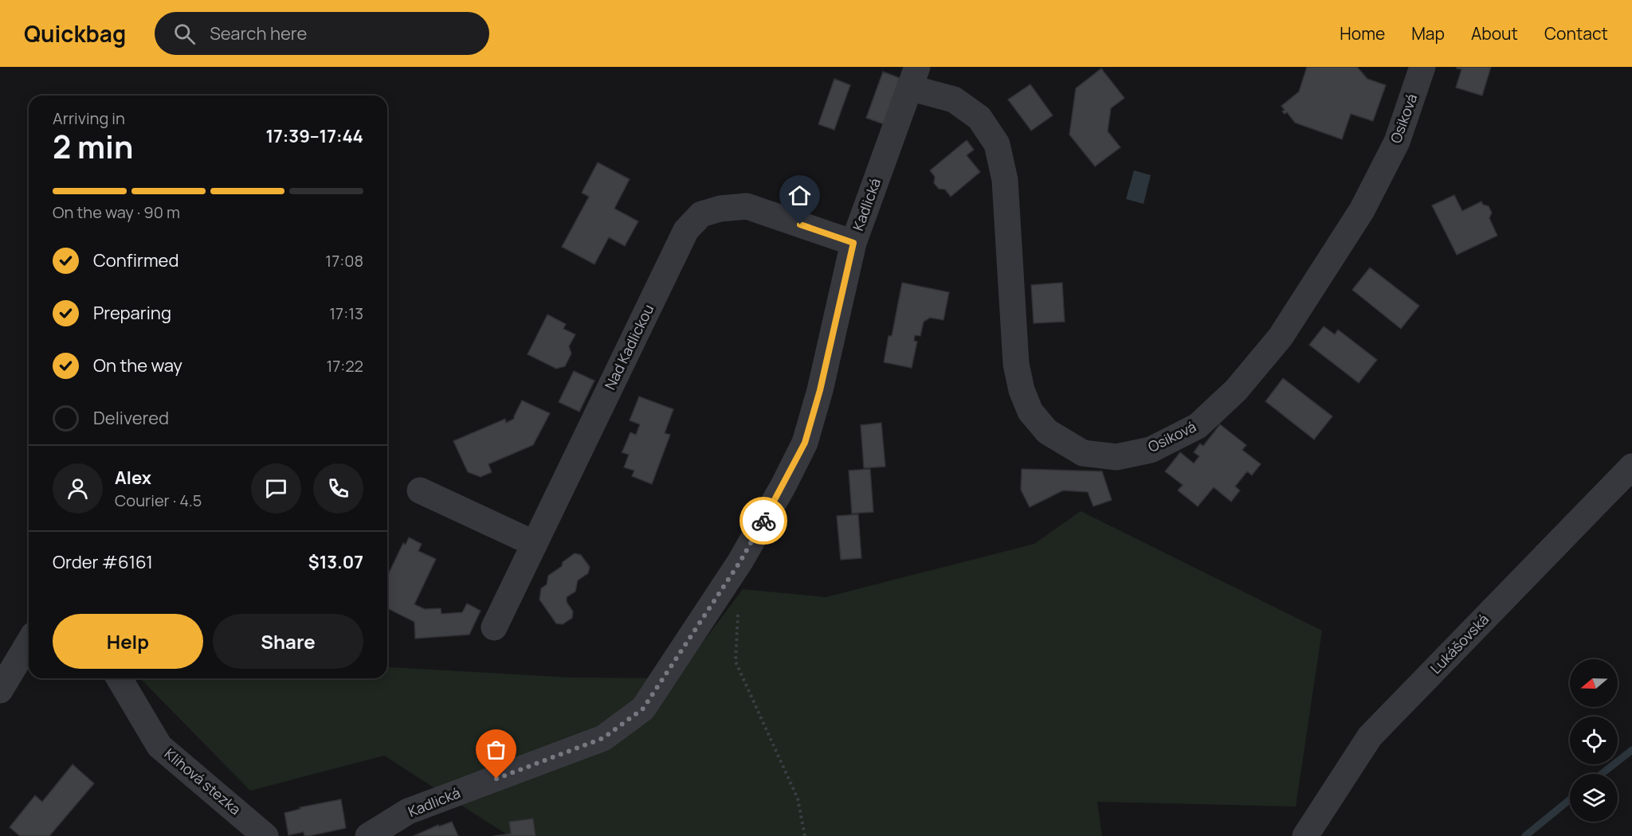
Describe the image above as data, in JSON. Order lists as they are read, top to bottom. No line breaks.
{"streets":{"street":["Osiková","Kadlická","Nad Kadlickou","Lukášovská","Klihová stezka"]},"crossings":[["Osiková","Kadlická"],["Kadlická","Nad Kadlickou"]],"north":"left","page":{"header":"Quickbag","search":"Search here","nav":["Home","Map","About","Contact"],"heading":["2 min","Arriving in","17:39–17:44"],"panel":["Alex","Courier · 4.5","Order #6161","$13.07"],"bar":"On the way · 90 m","list":[["Confirmed","17:08"],["Preparing","17:13"],["On the way","17:22"],"Delivered"],"buttons":["Help","Share"]}}
